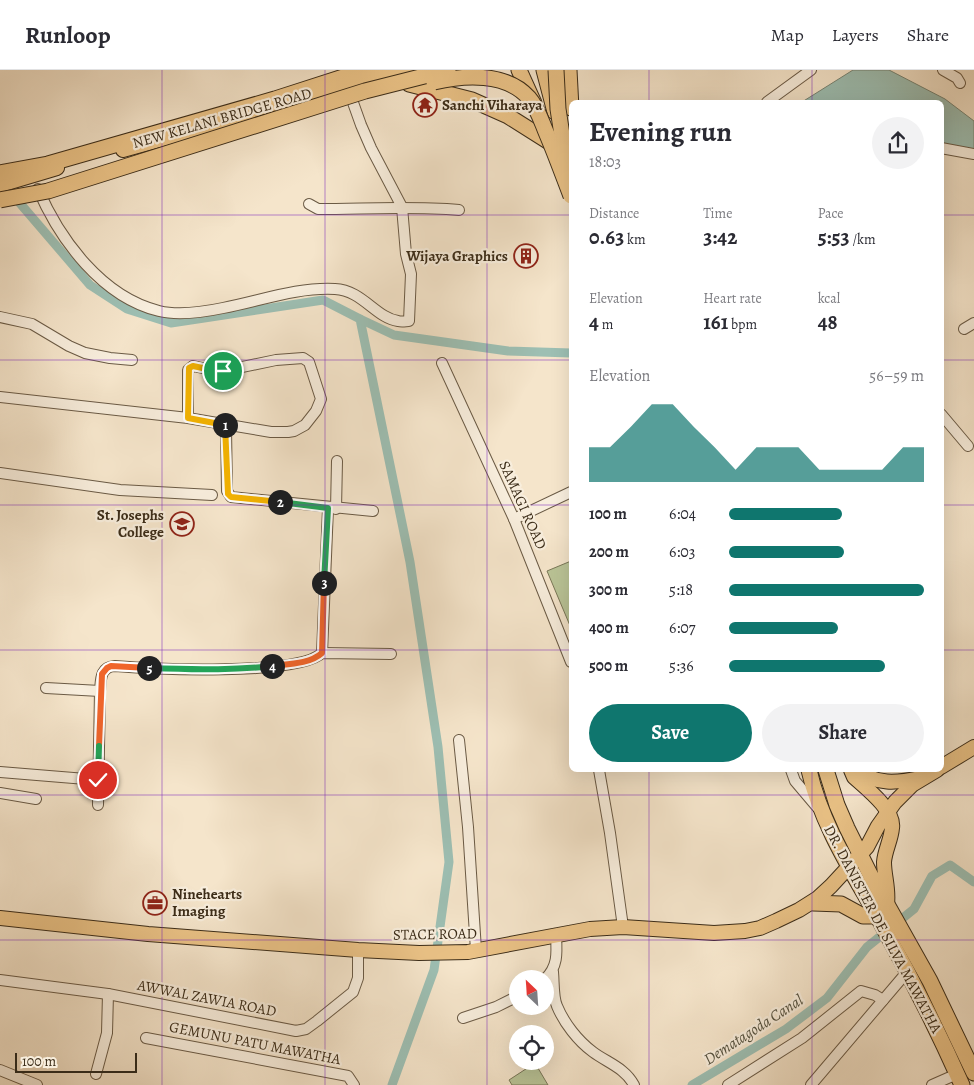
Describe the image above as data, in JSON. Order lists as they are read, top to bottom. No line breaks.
{"streets":{"highway":["DR. DANISTER DE SILVA MAWATHA"],"main road":["NEW KELANI BRIDGE ROAD","STACE ROAD"],"street":["SAMAGI ROAD","AWWAL ZAWIA ROAD","GEMUNU PATU MAWATHA"]},"crossings":[["DR. DANISTER DE SILVA MAWATHA","STACE ROAD"],["STACE ROAD","AWWAL ZAWIA ROAD"]],"water":["Dematagoda Canal"],"places":{"temple":["Sanchi Viharaya"],"building":["Wijaya Graphics"],"school or university":["St. Josephs College"],"office":["Ninehearts Imaging"]},"scale_bar":"100 m","north":"top left","page":{"header":"Runloop","nav":["Map","Layers","Share"],"heading":["Evening run","18:03"],"stats":[["Distance","0.63 km"],["Time","3:42"],["Pace","5:53 /km"],["Elevation","4 m"],["Heart rate","161 bpm"],["kcal","48"]],"chart":["Elevation","56–59 m"],"pins":["1","2","3","4","5"],"list":[{"name":"100 m","note":"6:04"},{"name":"200 m","note":"6:03"},{"name":"300 m","note":"5:18"},{"name":"400 m","note":"6:07"},{"name":"500 m","note":"5:36"}],"buttons":["Save","Share"],"scale":"100 m"}}
